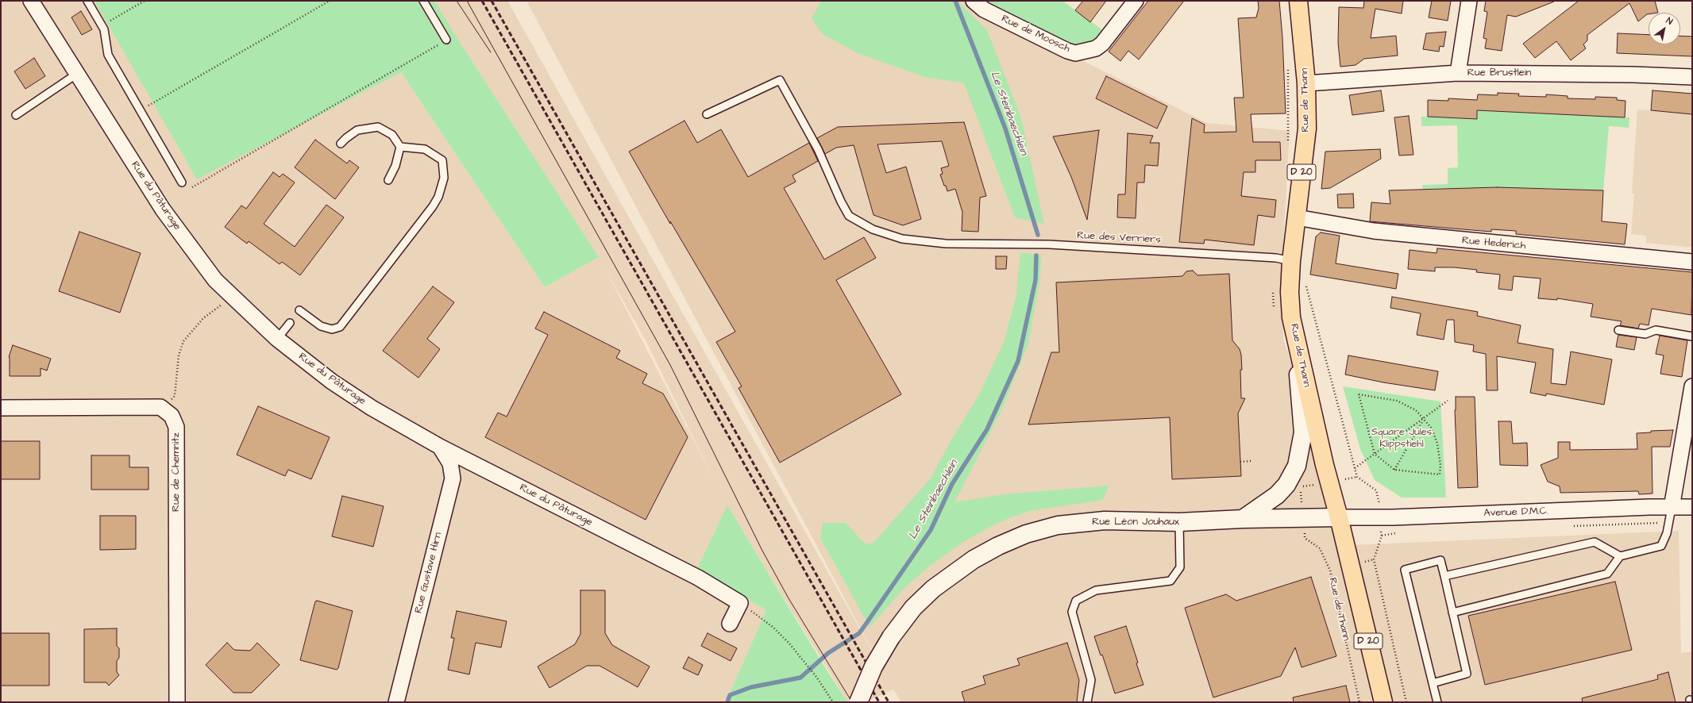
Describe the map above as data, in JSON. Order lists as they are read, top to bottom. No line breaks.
{"streets":{"main road":["Rue de Thann","D 20"],"street":["Rue de Moosch","Rue Brustlein","Rue du Pâturage","Rue Hederich","Rue de Chemnitz","Avenue D.M.C.","Rue Léon Jouhaux","Rue Gustave Hirn"],"lane":["Rue des Verriers"]},"crossings":[["Rue Brustlein","Rue de Thann"],["Rue de Thann","Rue des Verriers"],["Rue de Thann","Rue Hederich"],["Rue de Thann","Avenue D.M.C."],["Rue de Thann","Rue Léon Jouhaux"],["Rue du Pâturage","Rue Gustave Hirn"],["Avenue D.M.C.","Rue Léon Jouhaux"]],"water":["Le Steinbaechlein"],"parks":["Square Jules Klippstiehl"],"north":"top right"}
